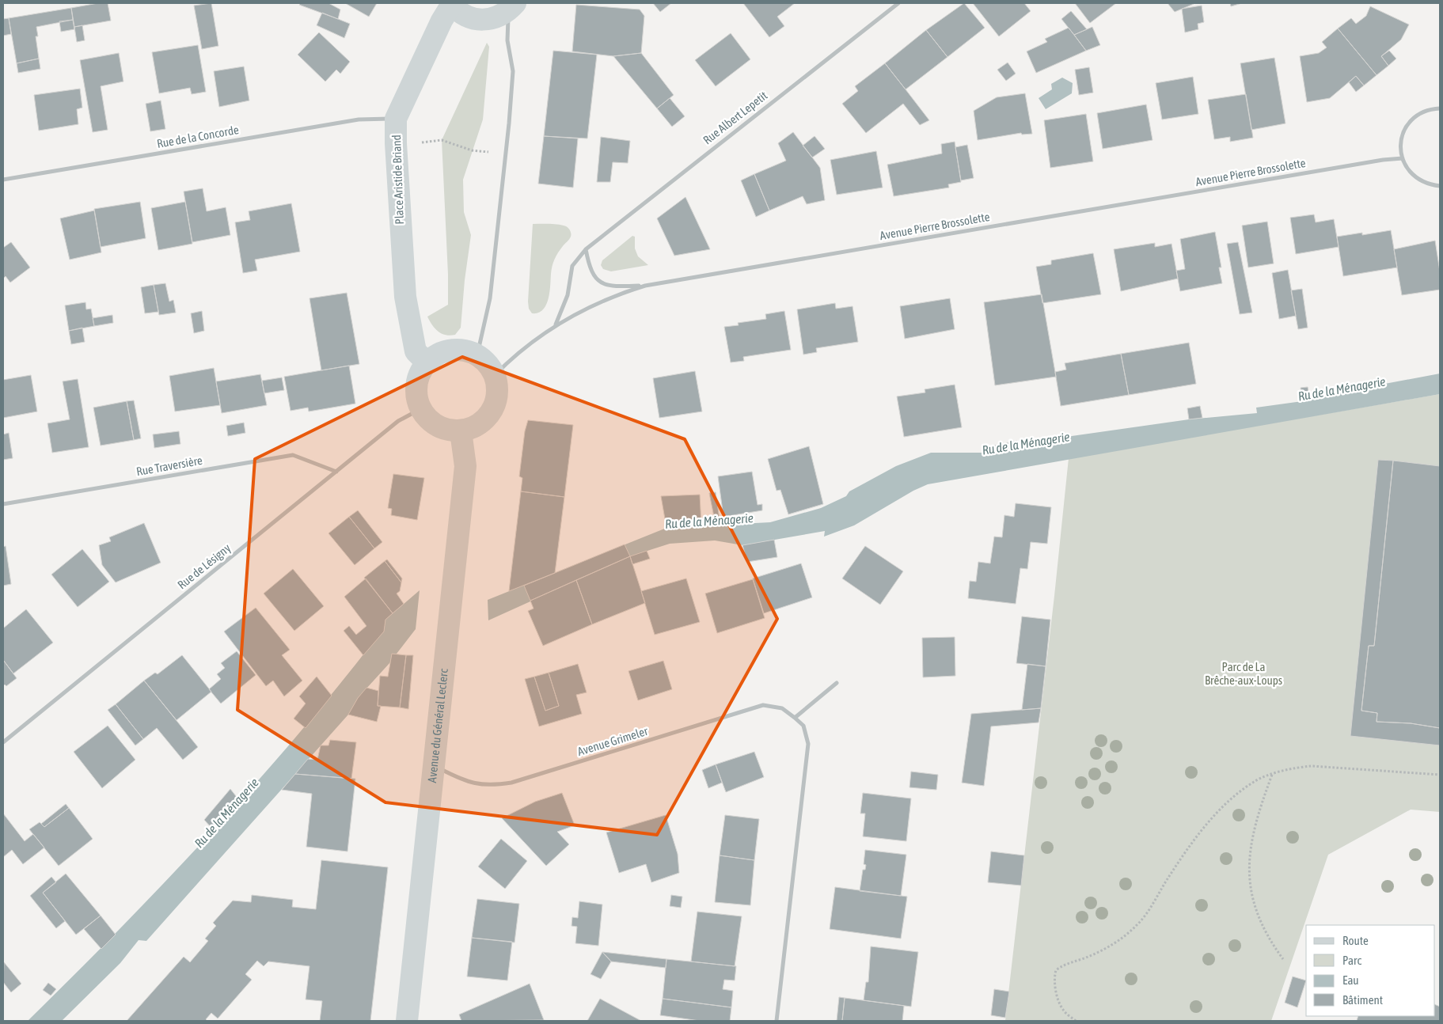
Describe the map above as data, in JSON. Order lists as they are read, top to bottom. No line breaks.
{"streets":{"street":["Rue Albert Lepetit","Rue de la Concorde","Avenue Pierre Brossolette","Place Aristide Briand","Rue Traversière","Rue de Lésigny","Avenue du Général Leclerc","Avenue Grimeler"]},"crossings":[["Rue Albert Lepetit","Avenue Pierre Brossolette"],["Rue de la Concorde","Place Aristide Briand"],["Avenue Pierre Brossolette","Place Aristide Briand"],["Avenue Pierre Brossolette","Rue de Lésigny"],["Avenue Pierre Brossolette","Avenue du Général Leclerc"],["Place Aristide Briand","Rue de Lésigny"],["Place Aristide Briand","Avenue du Général Leclerc"],["Rue Traversière","Rue de Lésigny"],["Rue de Lésigny","Avenue du Général Leclerc"],["Avenue du Général Leclerc","Avenue Grimeler"]],"water":["Ru de la Ménagerie"],"parks":["Parc de La Brêche-aux-Loups"],"legend":["Route","Parc","Eau","Bâtiment"]}
